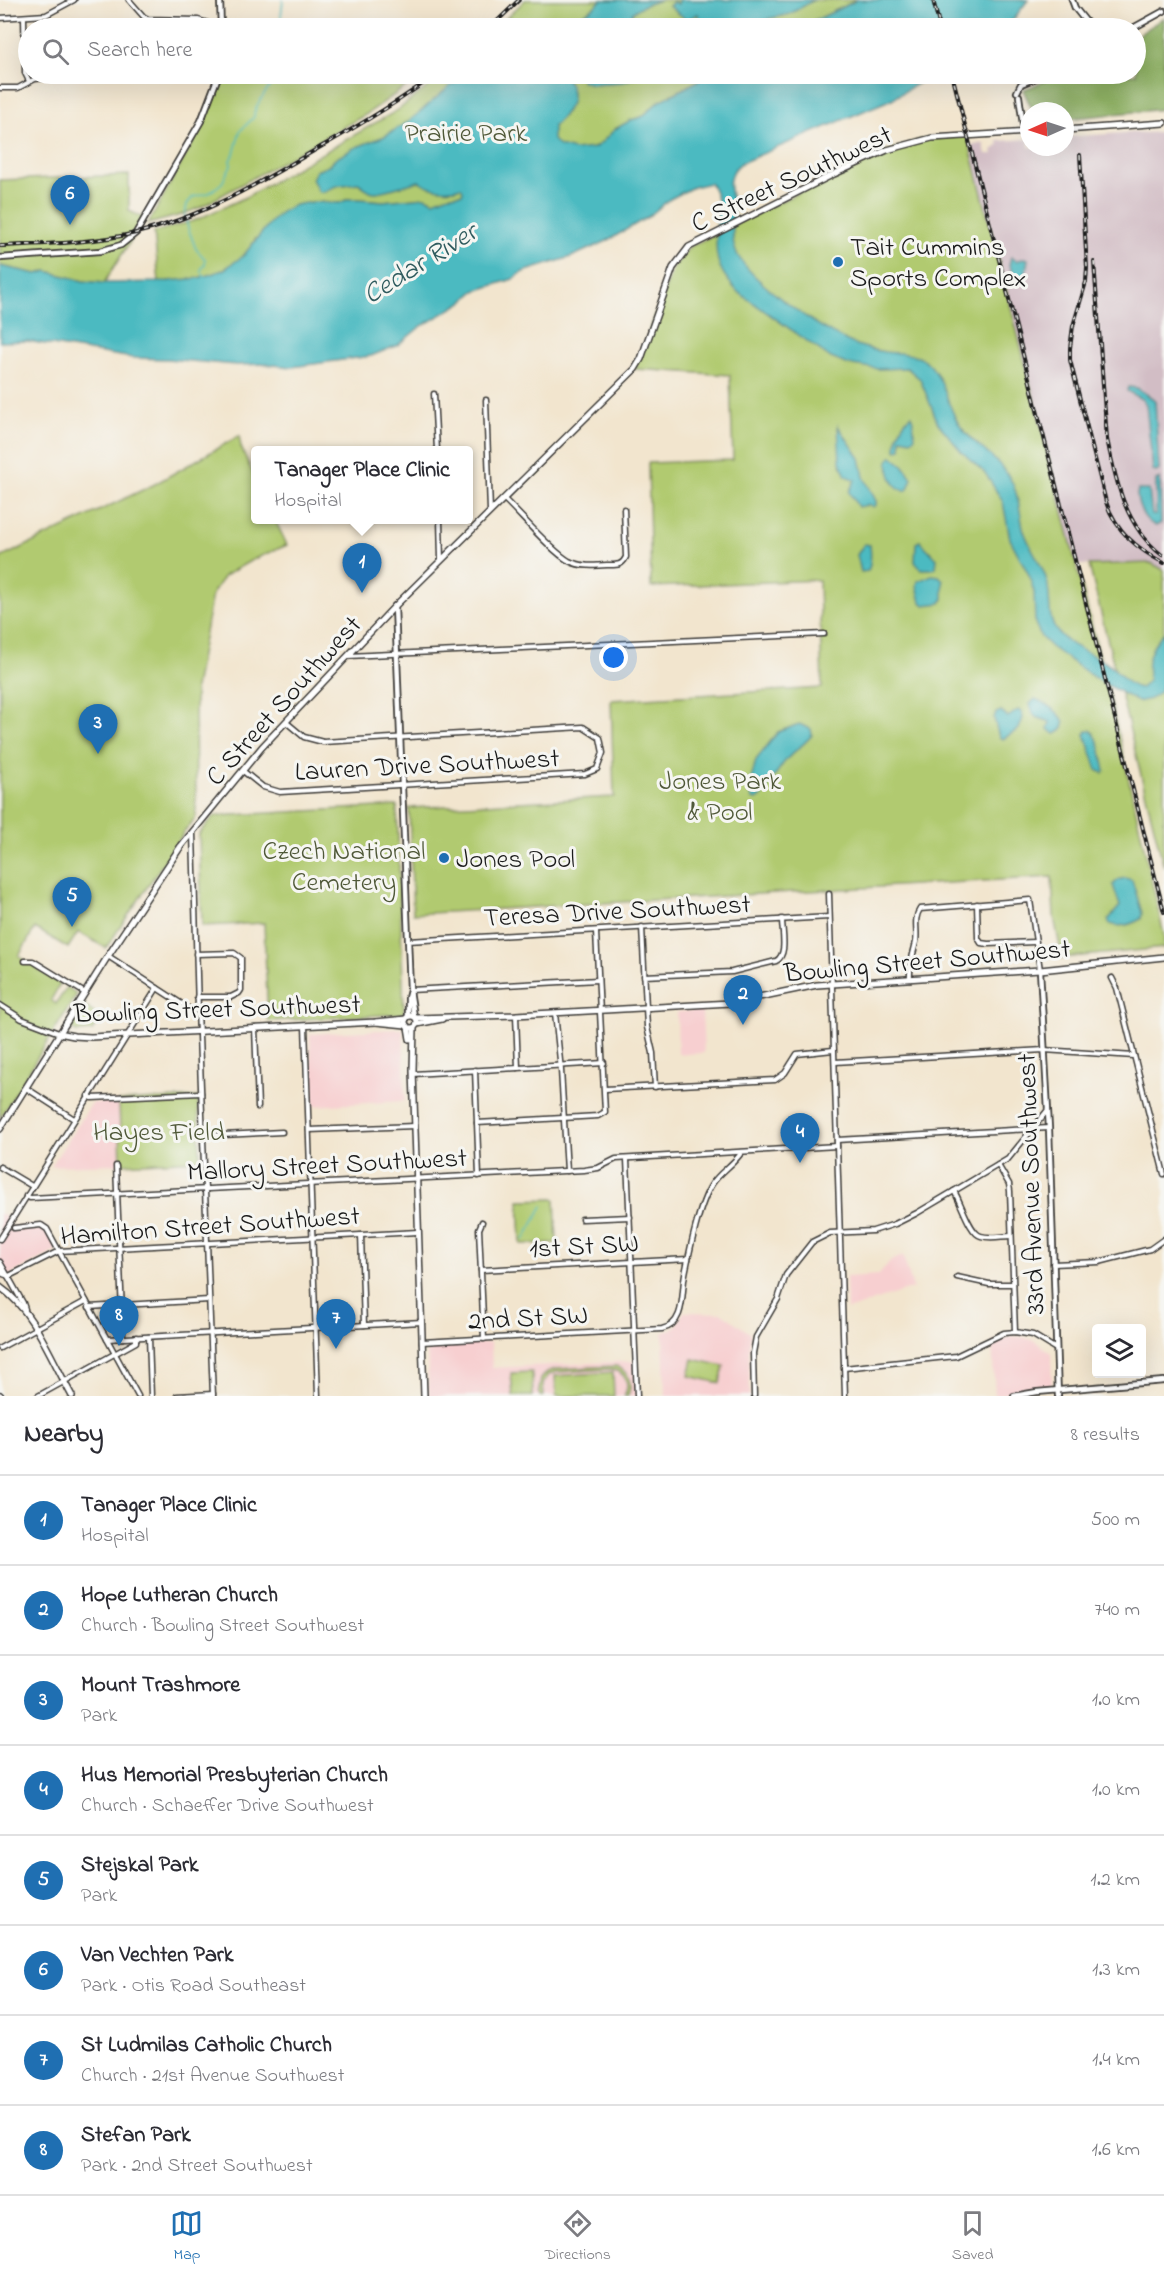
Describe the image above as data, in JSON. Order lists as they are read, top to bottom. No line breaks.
{"streets":{"main road":["C Street Southwest","Bowling Street Southwest"],"street":["Lauren Drive Southwest","Teresa Drive Southwest","Mallory Street Southwest","33rd Avenue Southwest","Hamilton Street Southwest","1st St SW","2nd St SW"]},"crossings":[["C Street Southwest","Lauren Drive Southwest"],["C Street Southwest","Bowling Street Southwest"],["Bowling Street Southwest","33rd Avenue Southwest"],["1st St SW","2nd St SW"]],"water":["Cedar River"],"parks":["Prairie Park","Jones Park & Pool","Czech National Cemetery","Hayes Field"],"places":["Tait Cummins Sports Complex","Jones Pool"],"north":"left","page":{"search":"Search here","pins":["6","1","3","5","2","4","8","7"],"popup":["Tanager Place Clinic","Hospital"],"heading":["Nearby","8 results"],"list":[{"mark":"1","name":"Tanager Place Clinic","note":"Hospital","value":"500 m"},{"mark":"2","name":"Hope Lutheran Church","note":"Church · Bowling Street Southwest","value":"740 m"},{"mark":"3","name":"Mount Trashmore","note":"Park","value":"1.0 km"},{"mark":"4","name":"Hus Memorial Presbyterian Church","note":"Church · Schaeffer Drive Southwest","value":"1.0 km"},{"mark":"5","name":"Stejskal Park","note":"Park","value":"1.2 km"},{"mark":"6","name":"Van Vechten Park","note":"Park · Otis Road Southeast","value":"1.3 km"},{"mark":"7","name":"St Ludmilas Catholic Church","note":"Church · 21st Avenue Southwest","value":"1.4 km"},{"mark":"8","name":"Stefan Park","note":"Park · 2nd Street Southwest","value":"1.6 km"}],"nav":["Map","Directions","Saved"]}}
